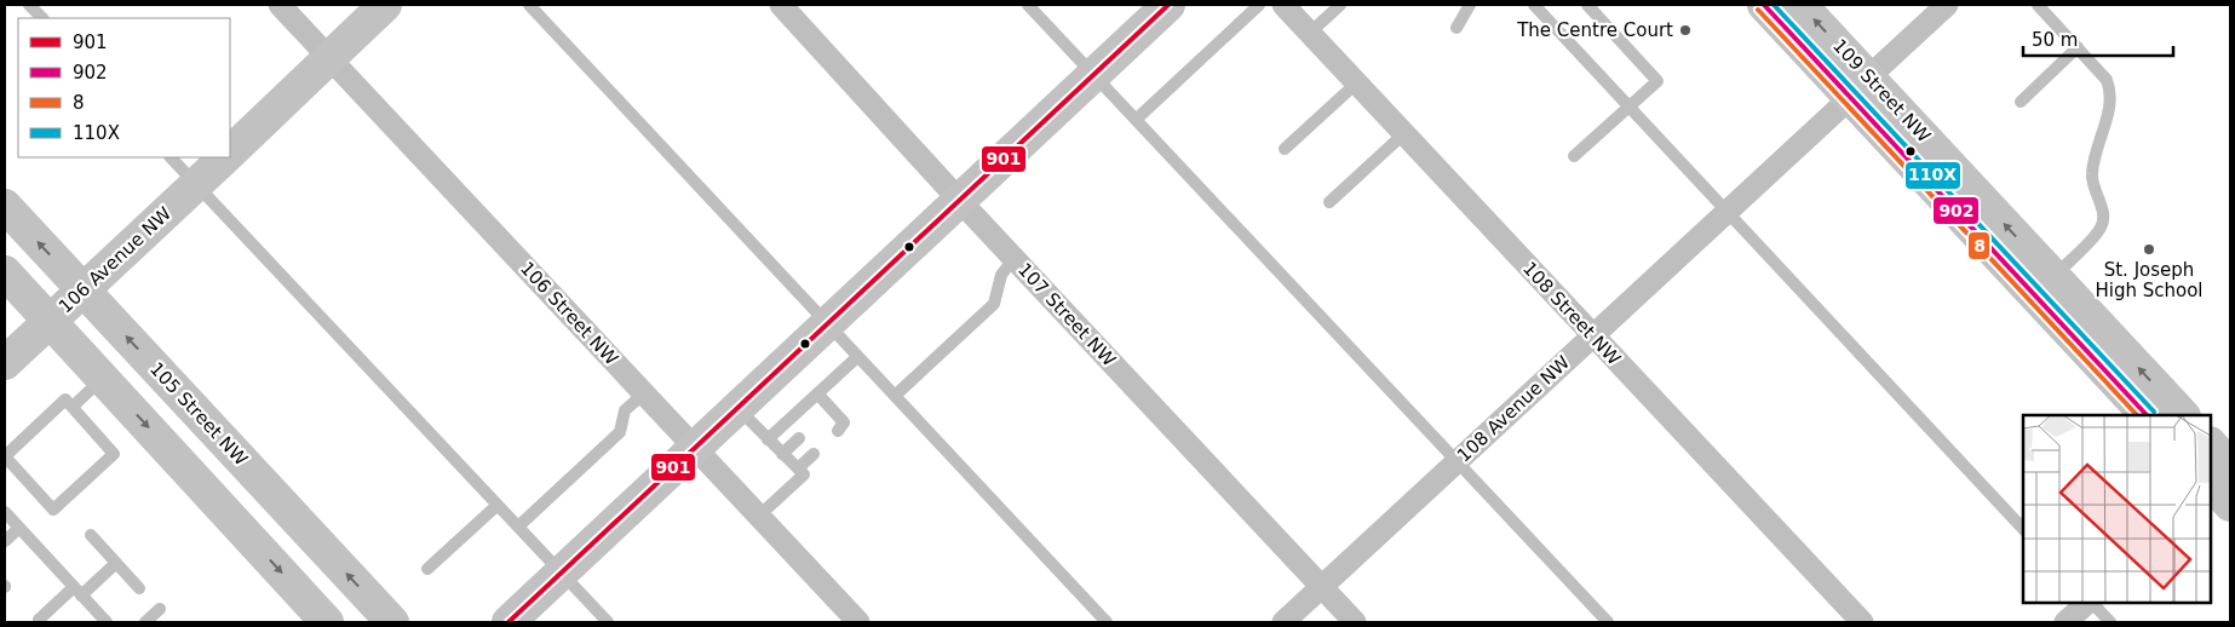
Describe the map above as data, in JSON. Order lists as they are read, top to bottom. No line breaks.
{"streets":{"main road":["109 Street NW","106 Avenue NW","105 Street NW"],"street":["106 Street NW","108 Street NW","107 Street NW","108 Avenue NW"]},"crossings":[["109 Street NW","108 Avenue NW"],["106 Avenue NW","106 Street NW"],["106 Avenue NW","105 Street NW"],["108 Street NW","108 Avenue NW"],["107 Street NW","108 Avenue NW"]],"places":["The Centre Court","St. Joseph High School"],"lines":["transit line 901","transit line 902","transit line 110X","transit line 8"],"legend":["901","902","8","110X"],"scale_bar":"50 m"}
